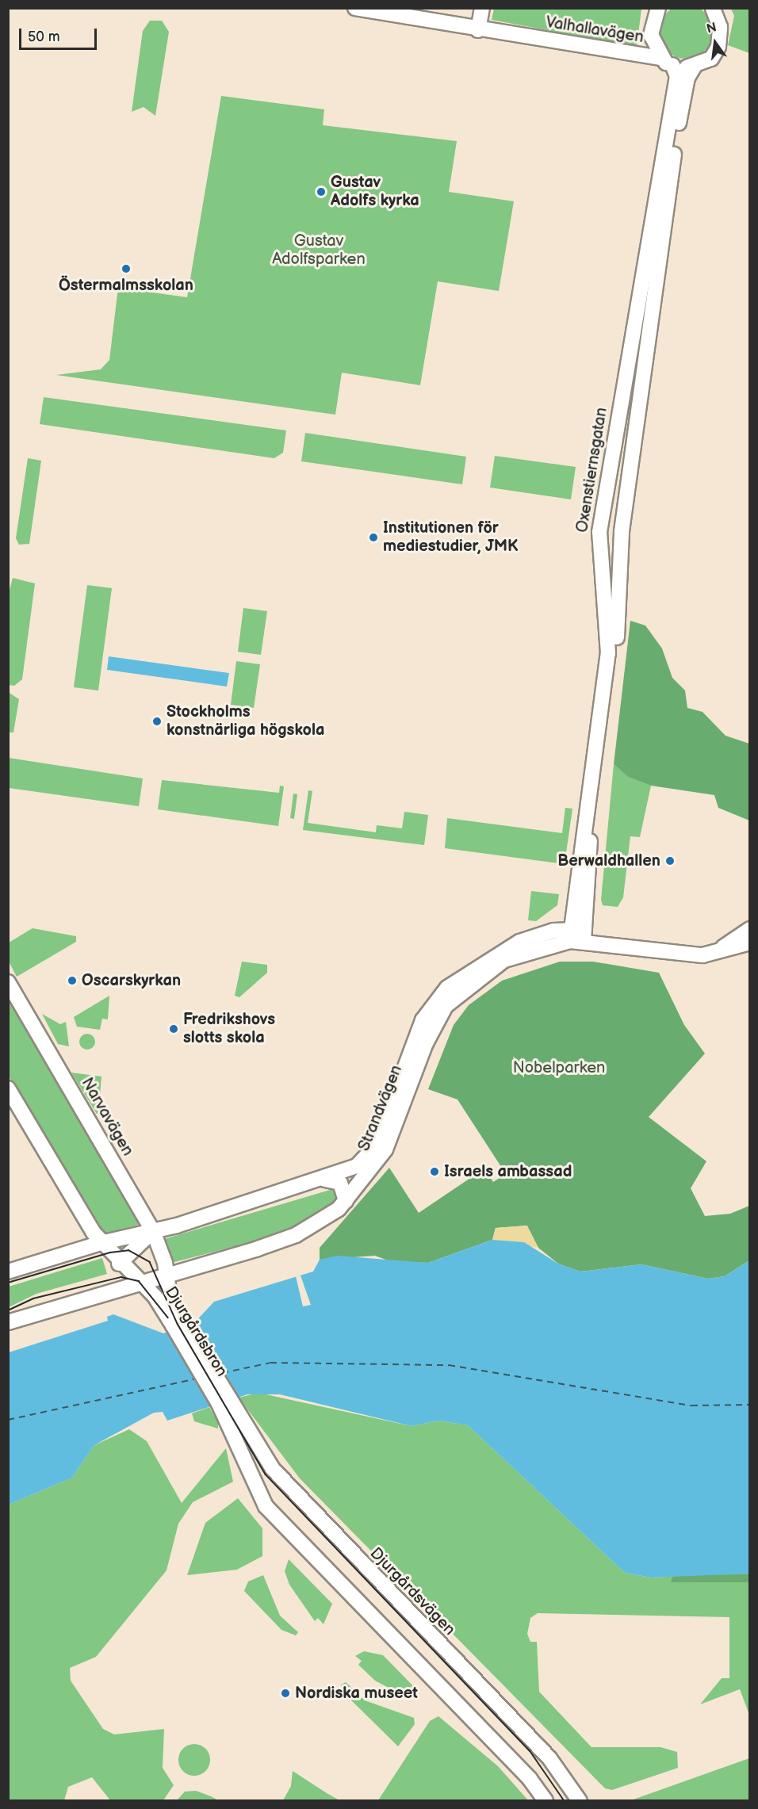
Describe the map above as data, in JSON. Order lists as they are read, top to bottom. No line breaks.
{"streets":{"street":["Valhallavägen","Oxenstiernsgatan","Strandvägen","Narvavägen","Djurgårdsbron","Djurgårdsvägen"]},"crossings":[["Valhallavägen","Oxenstiernsgatan"],["Oxenstiernsgatan","Strandvägen"],["Strandvägen","Narvavägen"],["Strandvägen","Djurgårdsbron"],["Narvavägen","Djurgårdsbron"],["Djurgårdsbron","Djurgårdsvägen"]],"parks":["Gustav Adolfsparken","Nobelparken"],"places":["Gustav Adolfs kyrka","Östermalmsskolan","Institutionen för mediestudier, JMK","Stockholms konstnärliga högskola","Berwaldhallen","Oscarskyrkan","Fredrikshovs slotts skola","Israels ambassad","Nordiska museet"],"scale_bar":"50 m","north":"top"}
